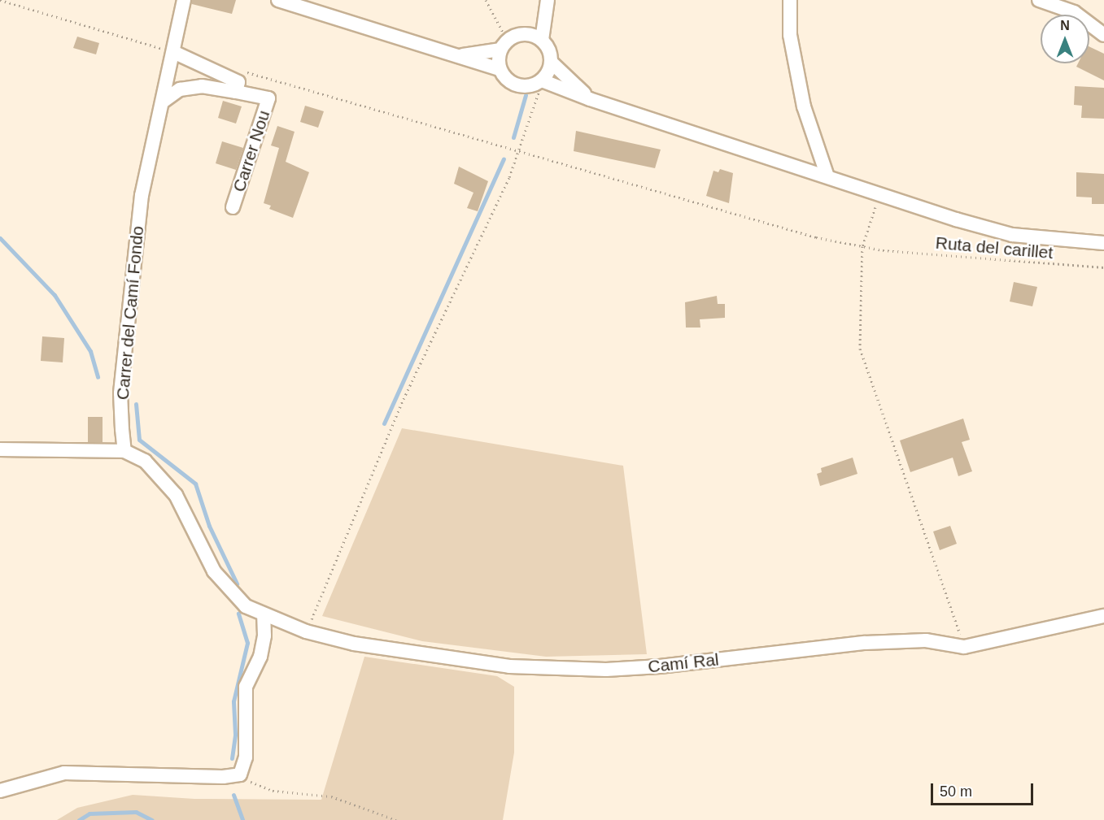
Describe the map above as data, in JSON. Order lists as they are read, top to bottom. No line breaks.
{"streets":{"street":["Carrer Nou","Carrer del Camí Fondo","Camí Ral"],"path":["Ruta del carillet"]},"scale_bar":"50 m","north":"top"}
